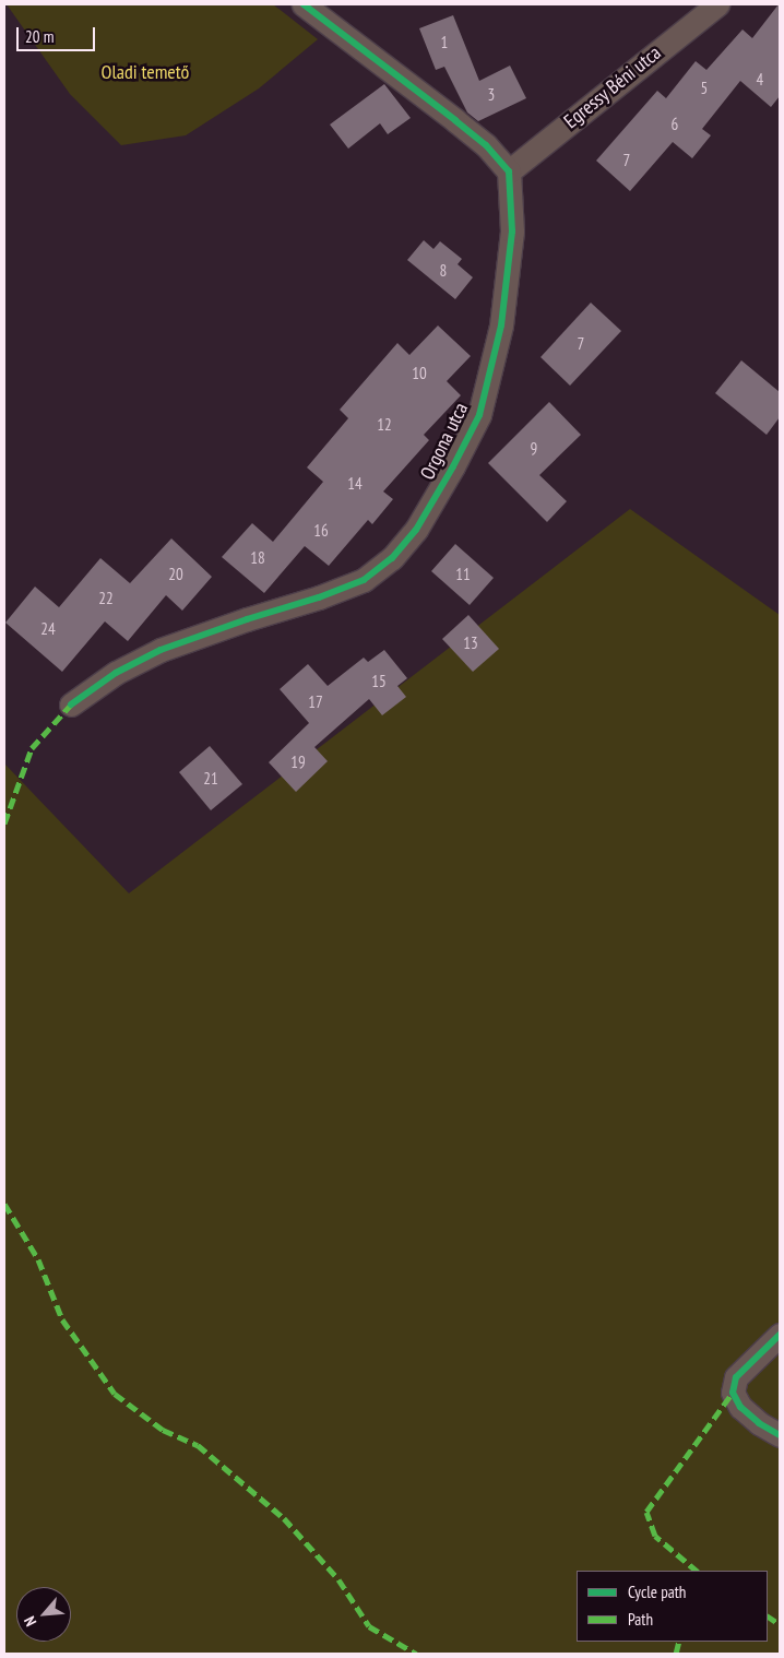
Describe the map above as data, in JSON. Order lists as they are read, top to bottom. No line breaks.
{"streets":{"street":["Egressy Béni utca","Orgona utca"]},"crossings":[["Egressy Béni utca","Orgona utca"]],"parks":["Oladi temető"],"house_numbers":["1","4","5","3","6","7","8","7","10","12","9","14","16","18","20","11","22","24","13","15","17","19","21"],"legend":["Cycle path","Path"],"scale_bar":"20 m","north":"bottom left"}
